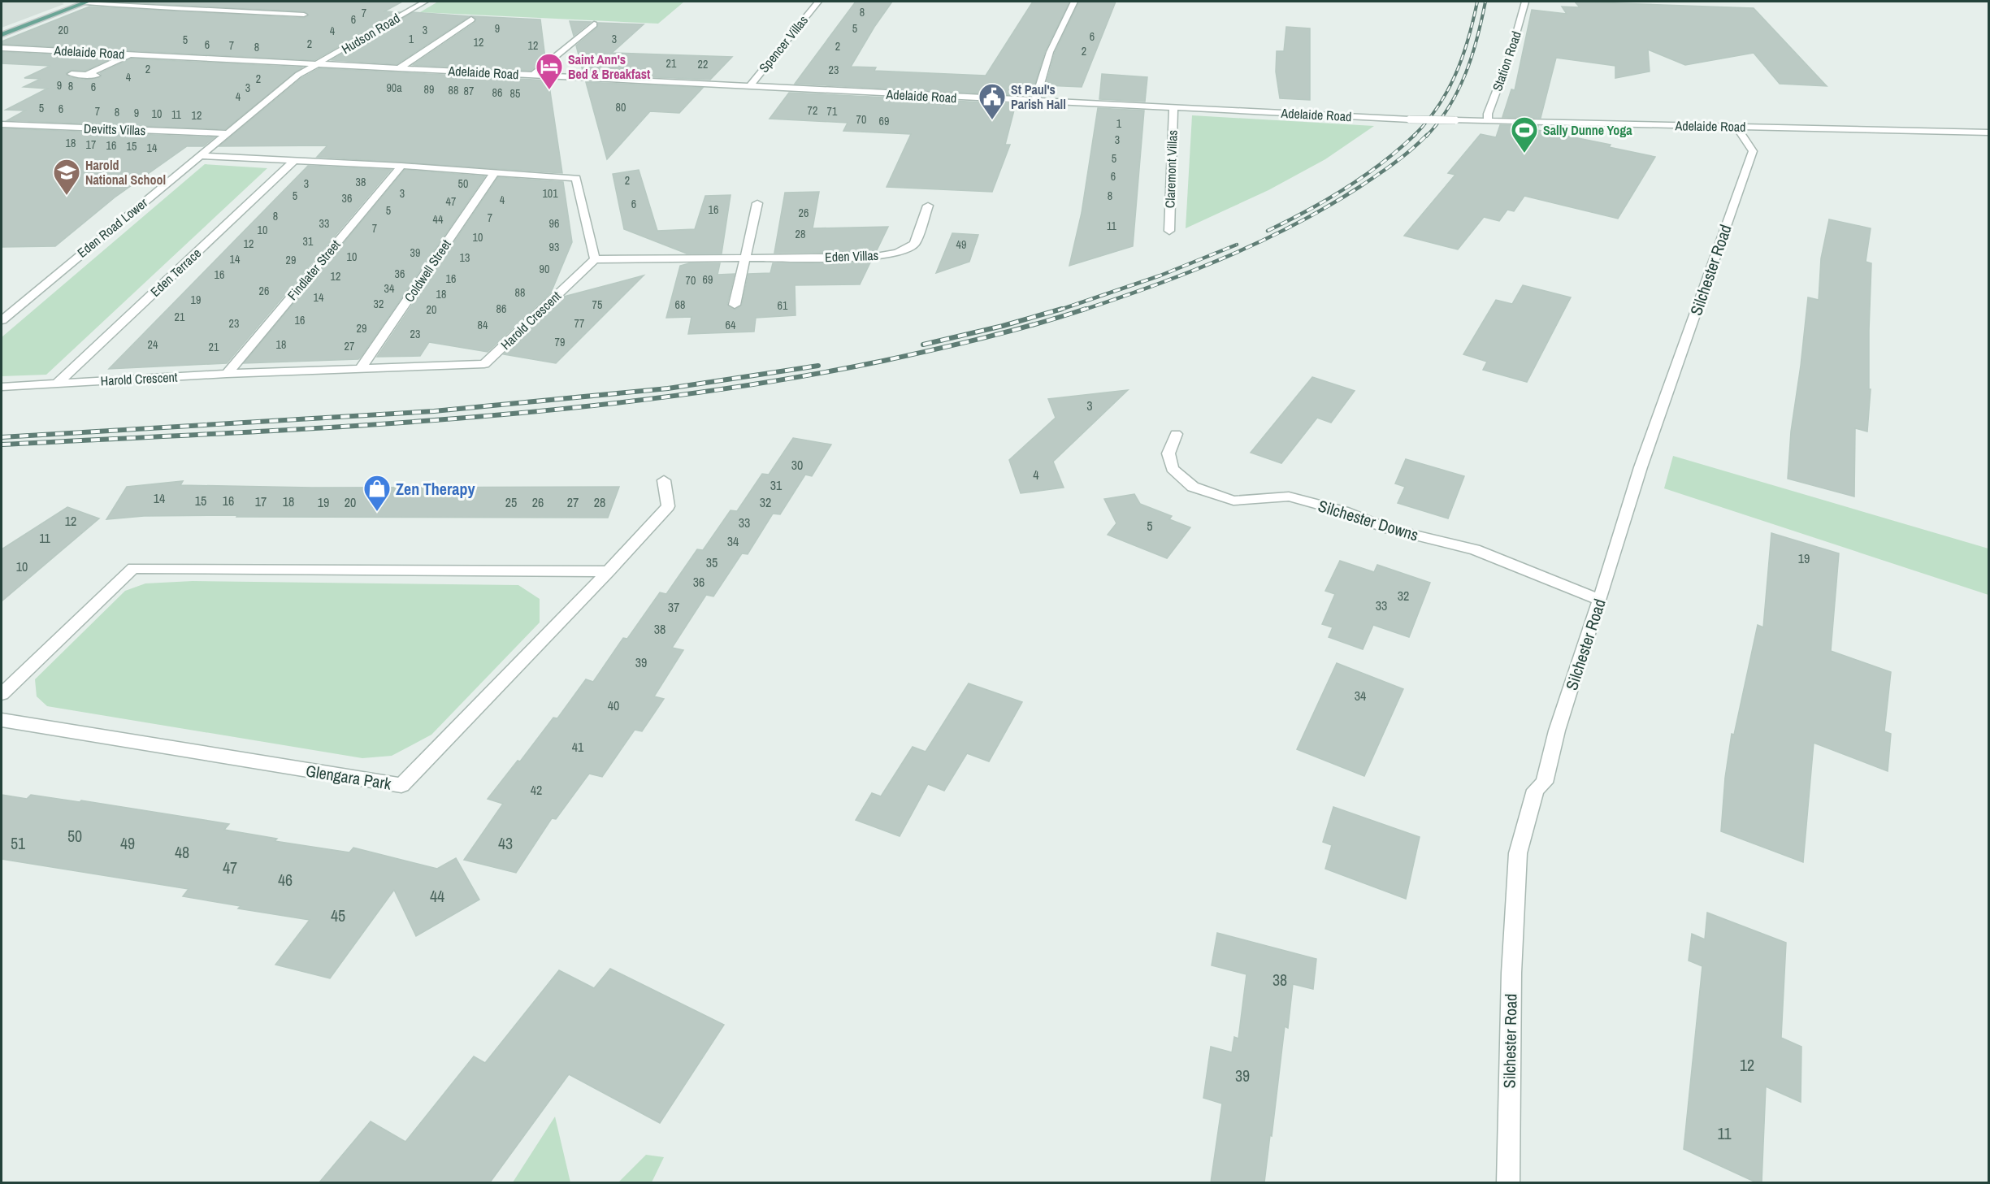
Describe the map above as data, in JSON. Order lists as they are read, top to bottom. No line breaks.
{"streets":{"street":["Hudson Road","Spencer Villas","Adelaide Road","Station Road","Devitts Villas","Claremont Villas","Eden Road Lower","Eden Villas","Findlater Street","Silchester Road","Coldwell Street","Eden Terrace","Harold Crescent","Silchester Downs","Glengara Park"]},"crossings":[["Hudson Road","Adelaide Road"],["Hudson Road","Eden Road Lower"],["Spencer Villas","Adelaide Road"],["Adelaide Road","Station Road"],["Adelaide Road","Claremont Villas"],["Adelaide Road","Eden Road Lower"],["Adelaide Road","Silchester Road"],["Devitts Villas","Eden Road Lower"],["Eden Villas","Harold Crescent"],["Findlater Street","Harold Crescent"],["Silchester Road","Silchester Downs"],["Coldwell Street","Harold Crescent"],["Eden Terrace","Harold Crescent"]],"places":{"hotel":["Saint Ann's Bed & Breakfast"],"public building":["St Paul's Parish Hall"],"sports":["Sally Dunne Yoga"],"school or university":["Harold National School"],"shop":["Zen Therapy"]},"house_numbers":["8","7","6","9","5","20","3","4","6","1","3","5","12","2","6","7","12","2","8","2","21","22","2","23","4","2","9","8","6","3","90a","89","88","87","86","85","4","80","5","6","72","7","71","8","9","10","11","12","70","69","1","3","18","17","16","15","14","5","6","2","38","3","50","3","101","5","8","36","4","47","6","16","5","26","8","7","44","33","96","11","7","10","28","10","31","12","49","93","39","10","13","14","29","90","36","16","12","16","69","70","34","26","88","18","14","19","32","75","68","61","86","20","21","16","23","77","84","64","29","23","79","24","18","27","21","3","30","4","31","14","15","16","17","18","19","20","25","26","27","28","32","12","33","5","11","34","19","35","10","36","32","33","37","38","39","34","40","41","42","50","51","49","43","48","47","46","44","45","38","12","39","11"]}
